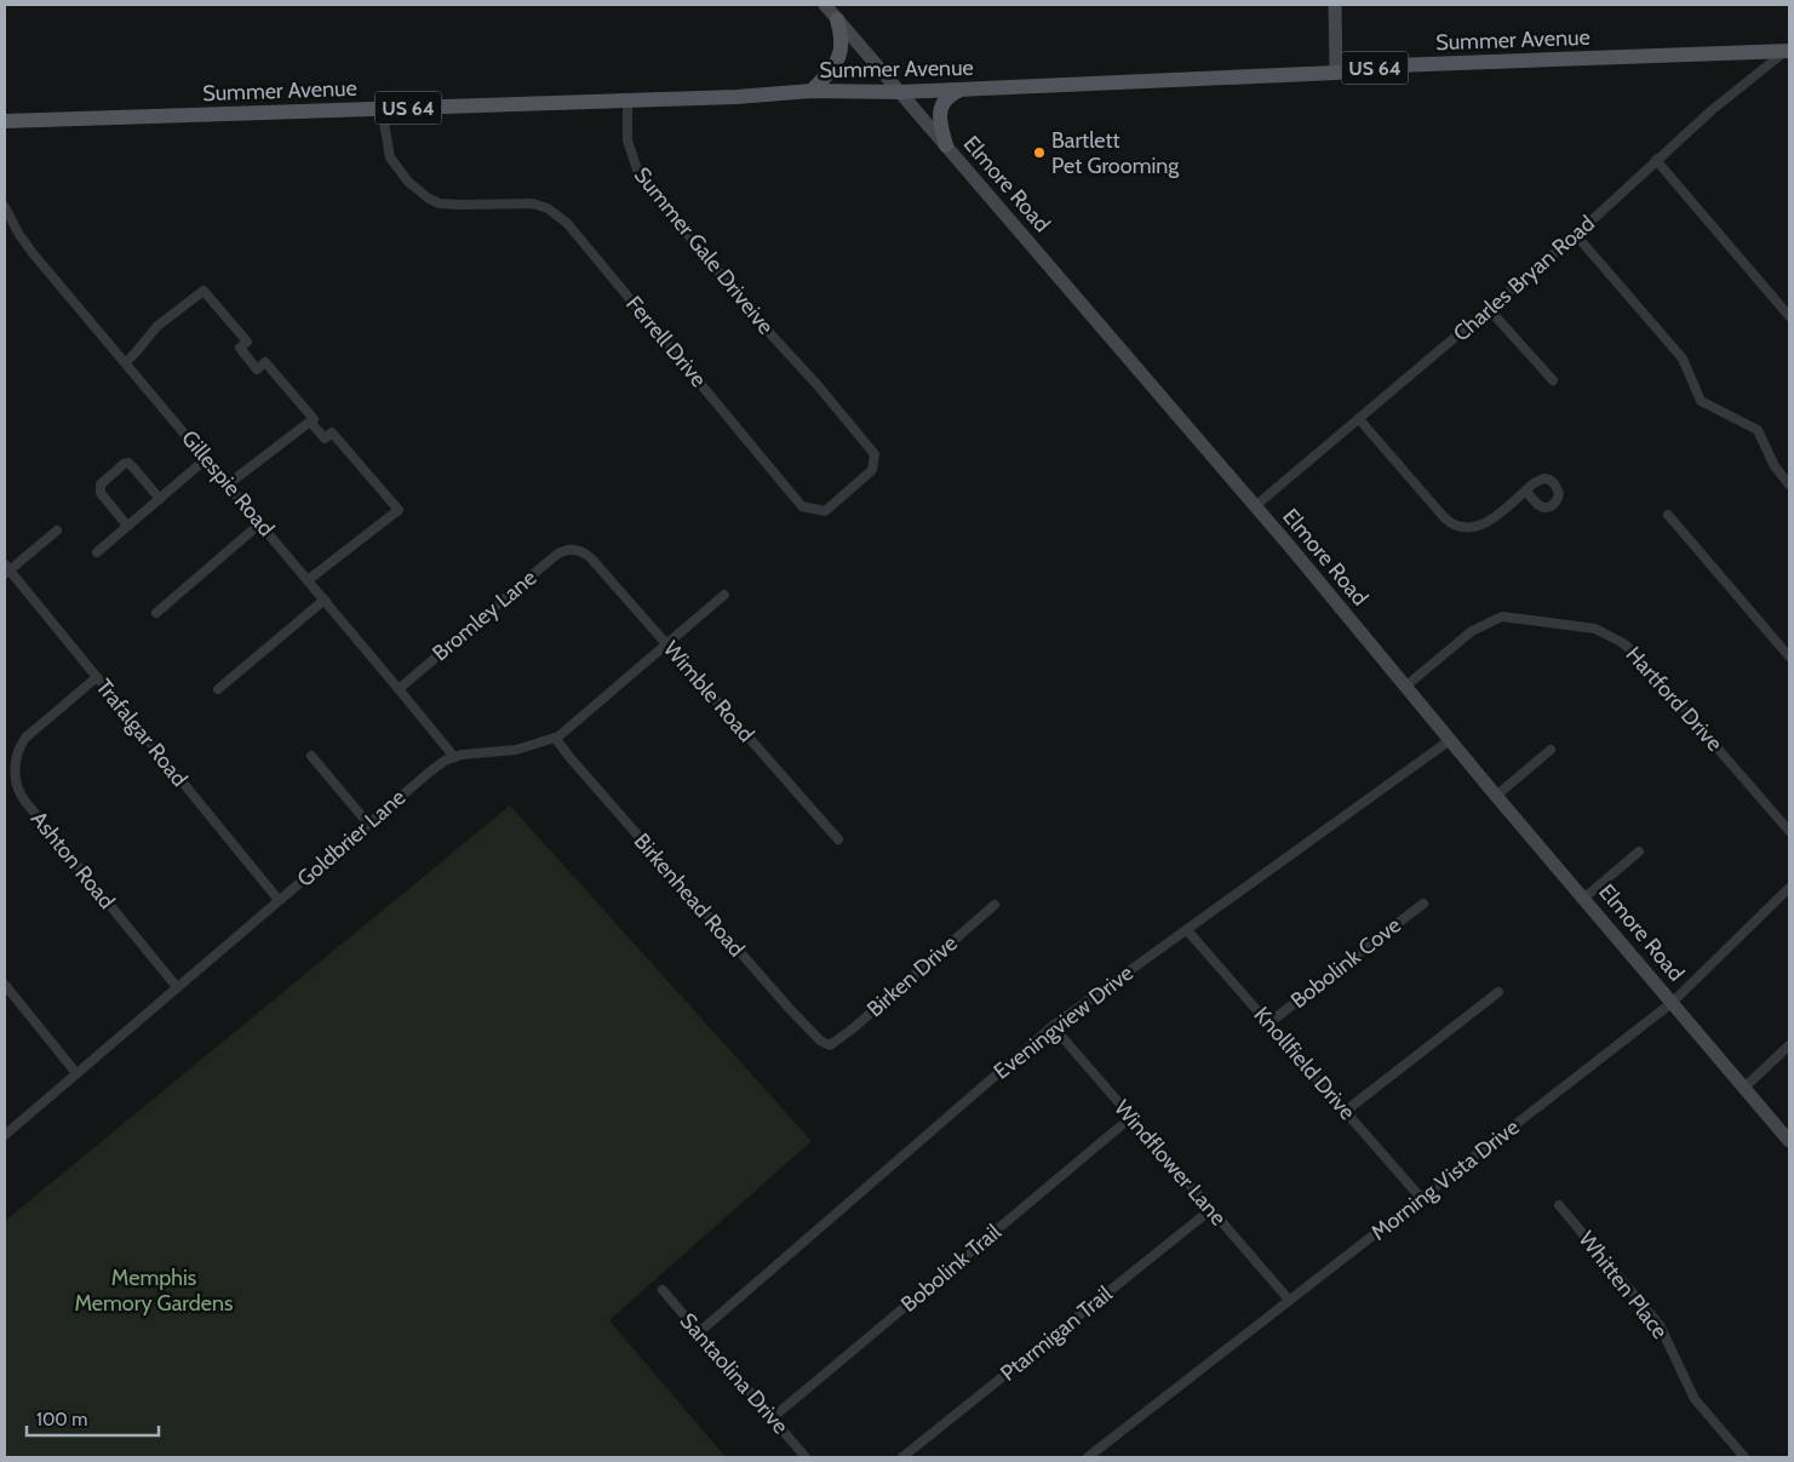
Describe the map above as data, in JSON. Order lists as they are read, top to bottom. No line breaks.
{"streets":{"main road":["Summer Avenue","US 64"],"street":["Elmore Road","Summer Gale Driveive","Charles Bryan Road","Ferrell Drive","Gillespie Road","Bromley Lane","Wimble Road","Hartford Drive","Trafalgar Road","Goldbrier Lane","Ashton Road","Birkenhead Road","Bobolink Cove","Birken Drive","Eveningview Drive","Knollfield Drive","Windflower Lane","Morning Vista Drive","Bobolink Trail","Whitten Place","Ptarmigan Trail","Santaolina Drive"]},"crossings":[["Summer Avenue","Elmore Road"],["Summer Avenue","Summer Gale Driveive"],["Summer Avenue","Charles Bryan Road"],["Summer Avenue","Ferrell Drive"],["Elmore Road","Charles Bryan Road"],["Elmore Road","Hartford Drive"],["Elmore Road","Eveningview Drive"],["Elmore Road","Morning Vista Drive"],["Summer Gale Driveive","Ferrell Drive"],["Gillespie Road","Bromley Lane"],["Gillespie Road","Goldbrier Lane"],["Bromley Lane","Wimble Road"],["Wimble Road","Goldbrier Lane"],["Trafalgar Road","Goldbrier Lane"],["Trafalgar Road","Ashton Road"],["Goldbrier Lane","Ashton Road"],["Goldbrier Lane","Birkenhead Road"],["Birkenhead Road","Birken Drive"],["Bobolink Cove","Knollfield Drive"],["Eveningview Drive","Knollfield Drive"],["Eveningview Drive","Windflower Lane"],["Eveningview Drive","Santaolina Drive"],["Knollfield Drive","Morning Vista Drive"],["Windflower Lane","Morning Vista Drive"],["Windflower Lane","Bobolink Trail"],["Windflower Lane","Ptarmigan Trail"],["Bobolink Trail","Santaolina Drive"]],"parks":["Memphis Memory Gardens"],"places":["Bartlett Pet Grooming"],"scale_bar":"100 m"}
